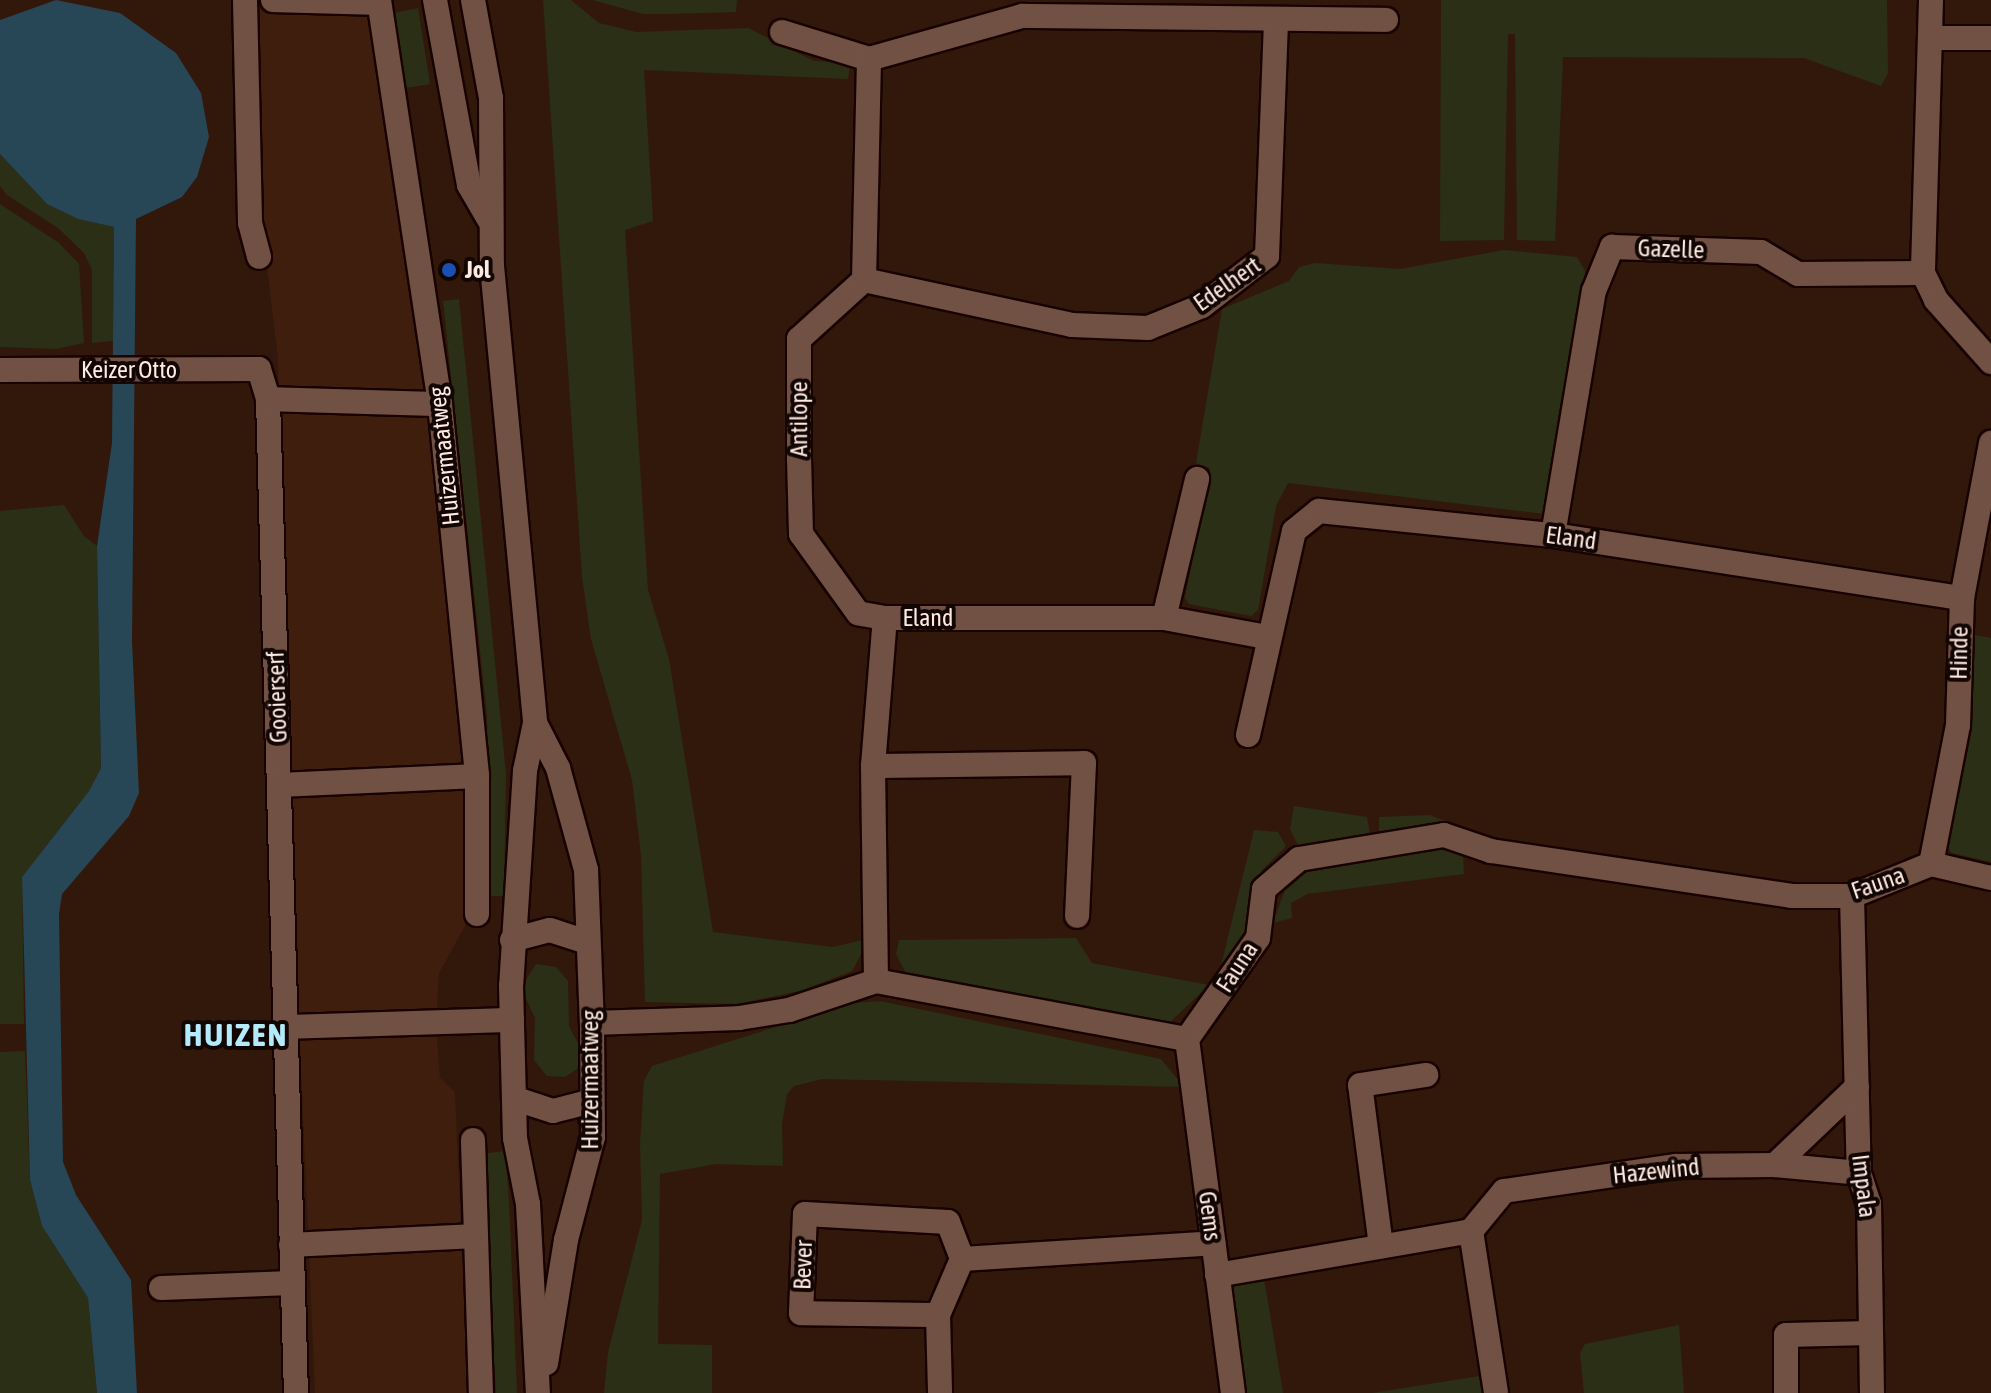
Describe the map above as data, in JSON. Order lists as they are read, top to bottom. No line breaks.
{"streets":{"street":["Gazelle","Edelhert","Keizer Otto","Antilope","Huizermaatweg","Eland","Hinde","Gooierserf","Fauna","Hazewind","Impala","Gems","Bever"]},"crossings":[["Gazelle","Eland"],["Edelhert","Antilope"],["Keizer Otto","Gooierserf"],["Antilope","Eland"],["Eland","Hinde"],["Hinde","Fauna"],["Fauna","Impala"],["Fauna","Gems"],["Hazewind","Impala"]],"districts":["HUIZEN"],"places":["Jol"]}
